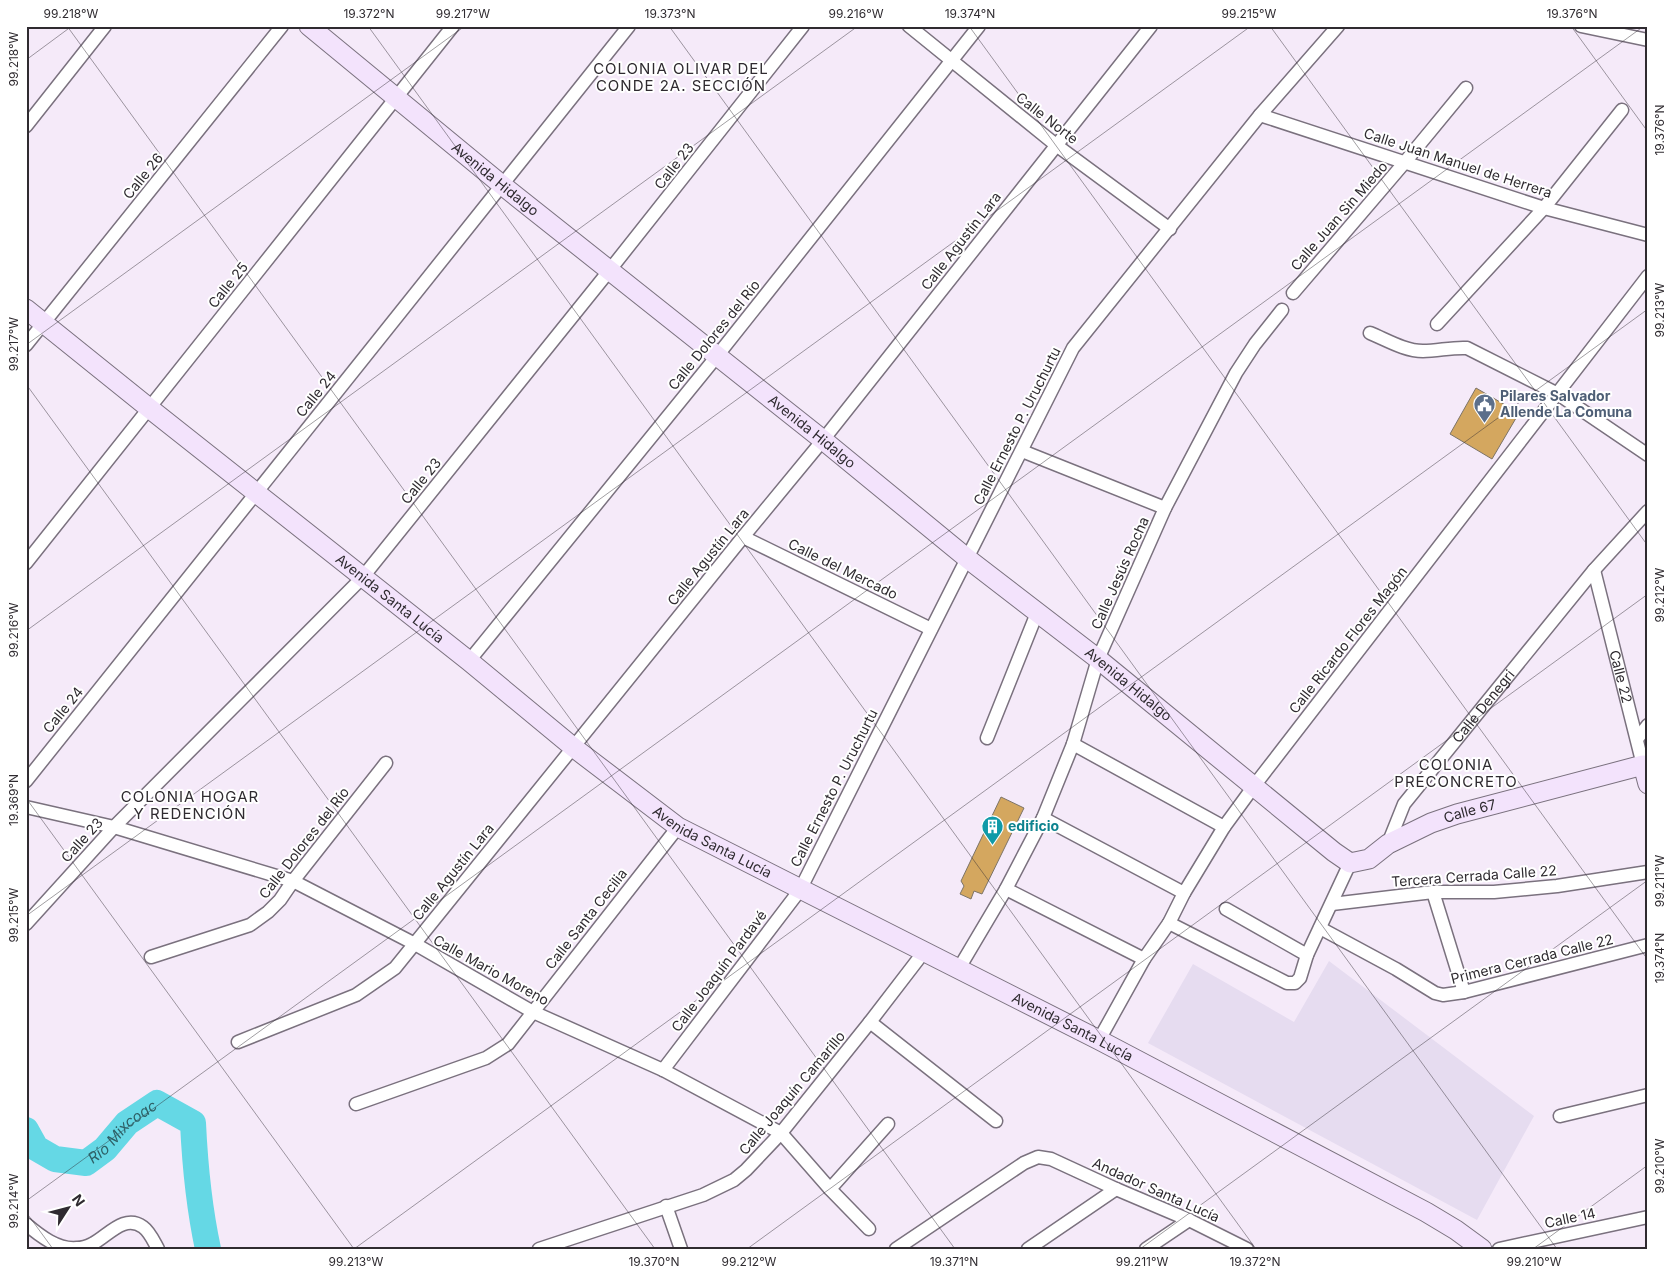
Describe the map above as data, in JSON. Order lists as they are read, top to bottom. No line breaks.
{"streets":{"street":["Calle Norte","Calle Juan Manuel de Herrera","Calle 23","Calle 26","Avenida Hidalgo","Calle Juan Sin Miedo","Calle Agustín Lara","Calle 25","Calle Dolores del Río","Calle 24","Calle Ernesto P. Uruchurtu","Calle del Mercado","Calle Jesús Rocha","Avenida Santa Lucía","Calle Ricardo Flores Magón","Calle 22","Calle Denegri","Calle 67","Tercera Cerrada Calle 22","Calle Santa Cecilia","Primera Cerrada Calle 22","Calle Mario Moreno","Calle Joaquín Pardavé","Calle Joaquín Camarillo","Andador Santa Lucía","Calle 14"]},"crossings":[["Calle Norte","Calle Agustín Lara"],["Calle Norte","Calle Dolores del Río"],["Calle Norte","Calle Ernesto P. Uruchurtu"],["Calle Juan Manuel de Herrera","Calle Juan Sin Miedo"],["Calle Juan Manuel de Herrera","Calle Ernesto P. Uruchurtu"],["Calle 23","Avenida Hidalgo"],["Calle 23","Avenida Santa Lucía"],["Calle 23","Calle Mario Moreno"],["Calle 26","Avenida Santa Lucía"],["Avenida Hidalgo","Calle Agustín Lara"],["Avenida Hidalgo","Calle 25"],["Avenida Hidalgo","Calle Dolores del Río"],["Avenida Hidalgo","Calle 24"],["Avenida Hidalgo","Calle Ernesto P. Uruchurtu"],["Avenida Hidalgo","Calle Jesús Rocha"],["Avenida Hidalgo","Calle Ricardo Flores Magón"],["Calle Agustín Lara","Calle del Mercado"],["Calle Agustín Lara","Avenida Santa Lucía"],["Calle Agustín Lara","Calle Mario Moreno"],["Calle 25","Avenida Santa Lucía"],["Calle Dolores del Río","Avenida Santa Lucía"],["Calle Dolores del Río","Calle Mario Moreno"],["Calle 24","Avenida Santa Lucía"],["Calle Ernesto P. Uruchurtu","Calle del Mercado"],["Calle Ernesto P. Uruchurtu","Avenida Santa Lucía"],["Calle Ernesto P. Uruchurtu","Calle Joaquín Pardavé"],["Calle Jesús Rocha","Avenida Santa Lucía"],["Avenida Santa Lucía","Calle Ricardo Flores Magón"],["Avenida Santa Lucía","Calle Santa Cecilia"],["Avenida Santa Lucía","Calle Joaquín Pardavé"],["Avenida Santa Lucía","Calle Joaquín Camarillo"],["Calle 22","Calle Denegri"],["Calle 22","Calle 67"],["Calle Denegri","Calle 67"],["Calle Santa Cecilia","Calle Mario Moreno"],["Calle Mario Moreno","Calle Joaquín Pardavé"],["Calle Mario Moreno","Calle Joaquín Camarillo"]],"districts":["COLONIA OLIVAR DEL CONDE 2A. SECCIÓN","COLONIA PRECONCRETO","COLONIA HOGAR Y REDENCIÓN"],"water":["Río Mixcoac"],"places":{"public building":["Pilares Salvador Allende La Comuna"],"building":["edificio"]},"north":"top right","coordinates":["99.218°W","19.372°N","99.217°W","19.373°N","99.216°W","19.374°N","99.215°W","19.376°N","99.213°W","99.212°W","19.369°N","99.211°W","99.210°W","99.214°W","19.370°N","19.371°N"]}
